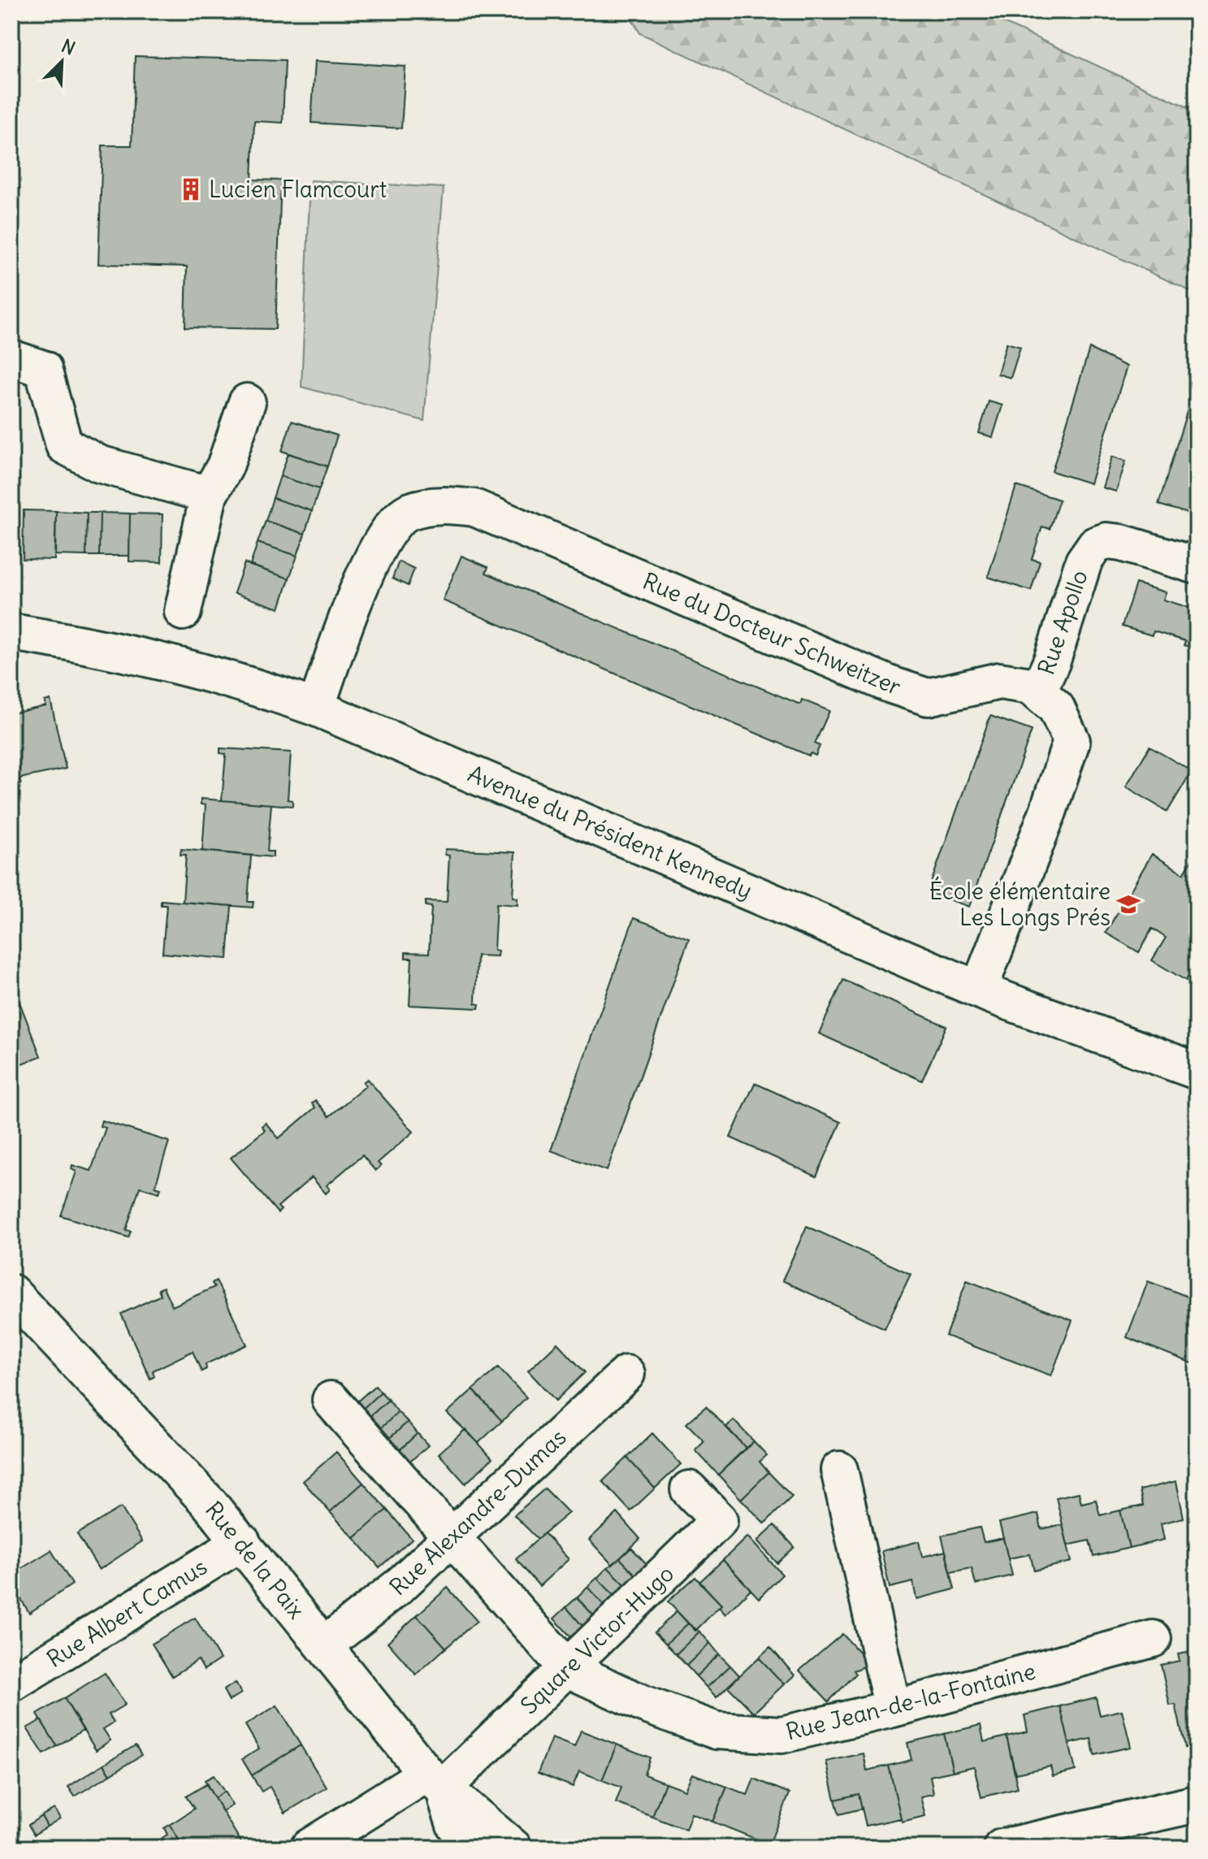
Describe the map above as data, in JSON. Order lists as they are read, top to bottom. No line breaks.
{"streets":{"street":["Rue Apollo","Rue du Docteur Schweitzer","Avenue du Président Kennedy","Rue Alexandre-Dumas","Rue de la Paix","Rue Albert Camus","Square Victor-Hugo","Rue Jean-de-la-Fontaine"]},"crossings":[["Rue Apollo","Rue du Docteur Schweitzer"],["Rue du Docteur Schweitzer","Avenue du Président Kennedy"],["Rue Alexandre-Dumas","Rue de la Paix"],["Rue Alexandre-Dumas","Rue Jean-de-la-Fontaine"],["Rue de la Paix","Rue Albert Camus"],["Rue de la Paix","Square Victor-Hugo"],["Square Victor-Hugo","Rue Jean-de-la-Fontaine"]],"places":{"building":["Lucien Flamcourt"],"school or university":["École élémentaire Les Longs Prés"]},"north":"top right"}
